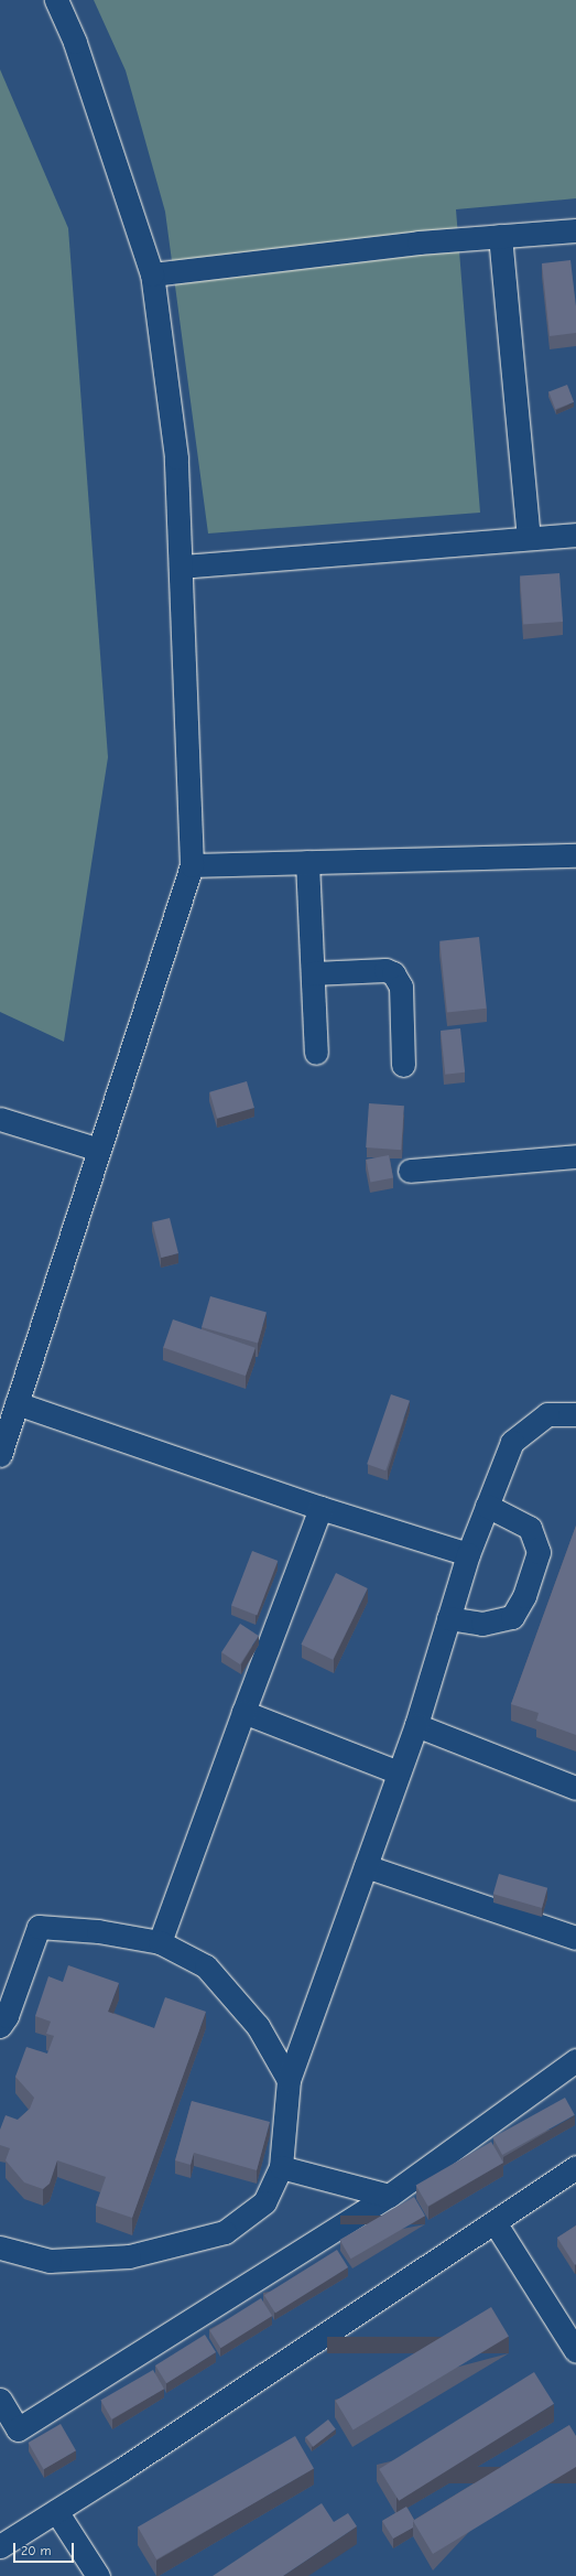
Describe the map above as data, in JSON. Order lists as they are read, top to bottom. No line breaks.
{"scale_bar":"20 m"}
